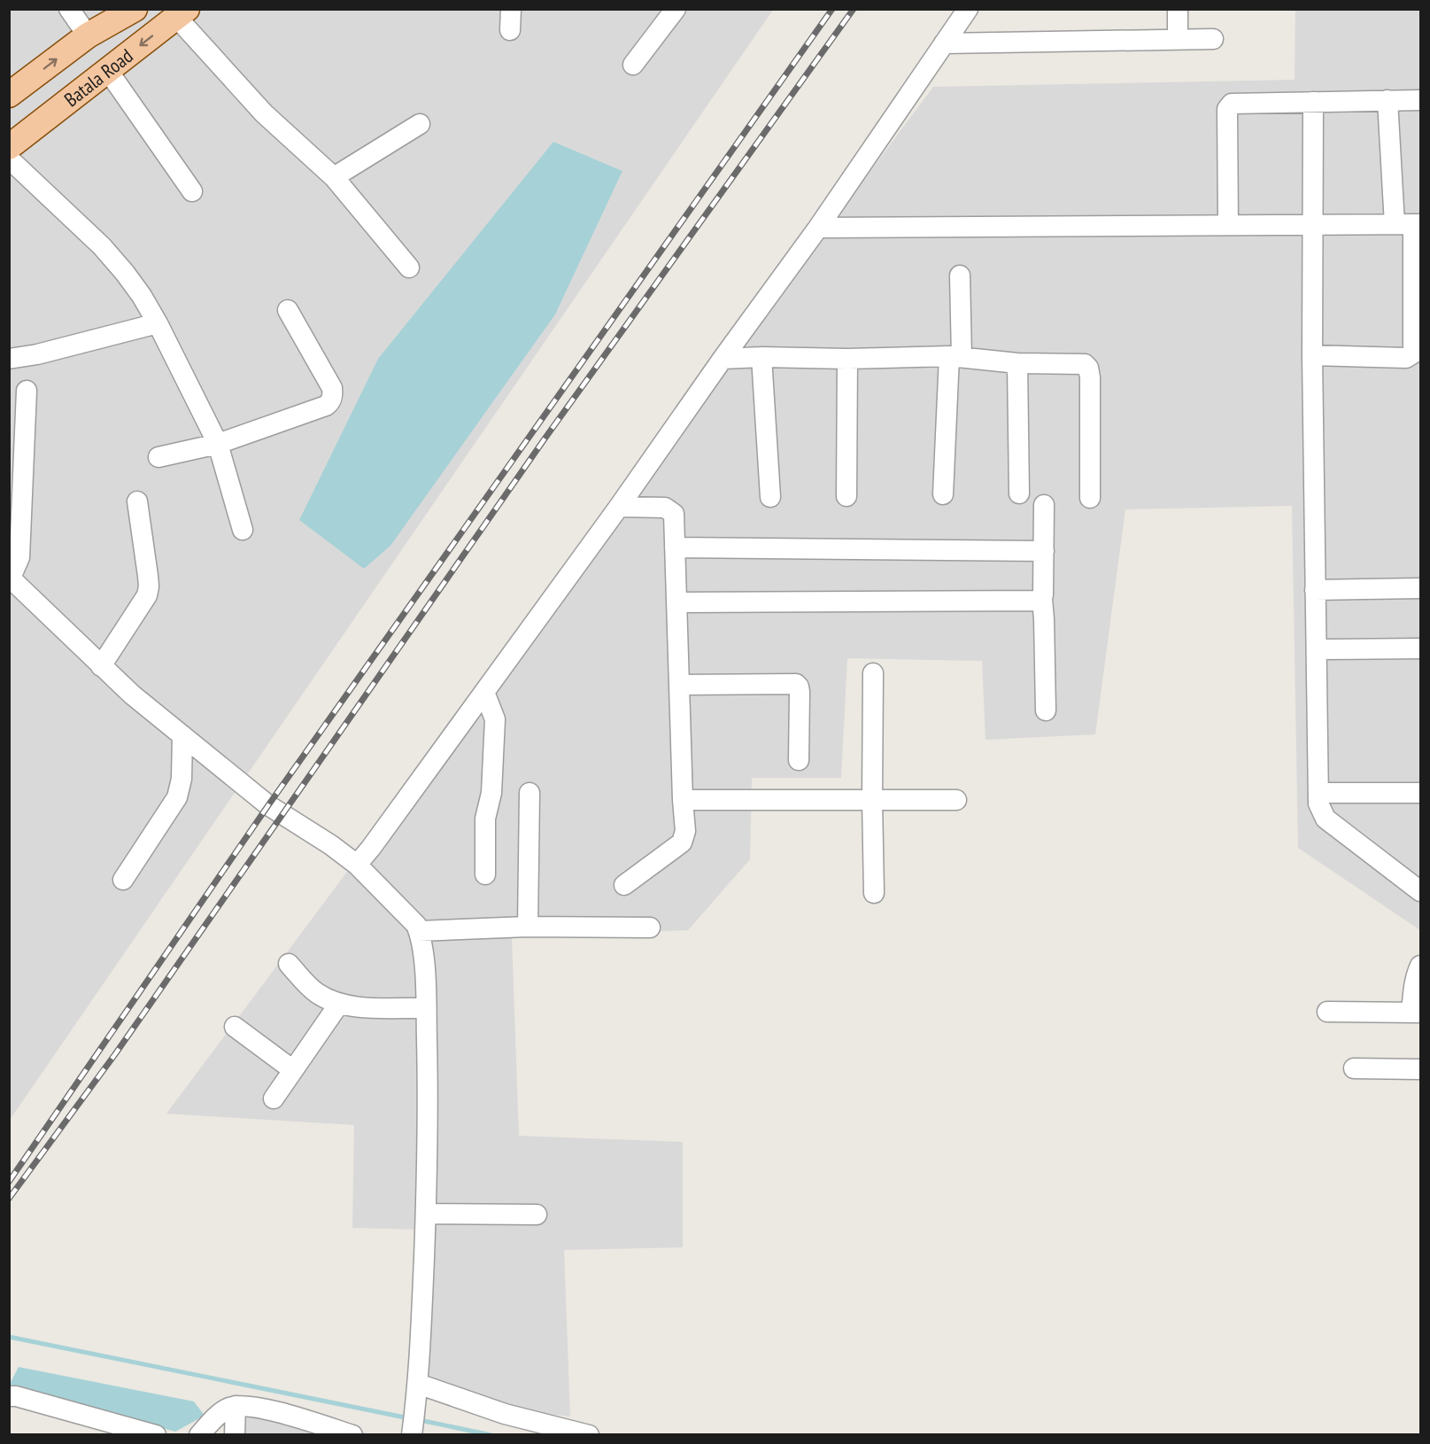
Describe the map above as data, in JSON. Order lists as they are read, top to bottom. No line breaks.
{"streets":{"main road":["Batala Road"]}}
